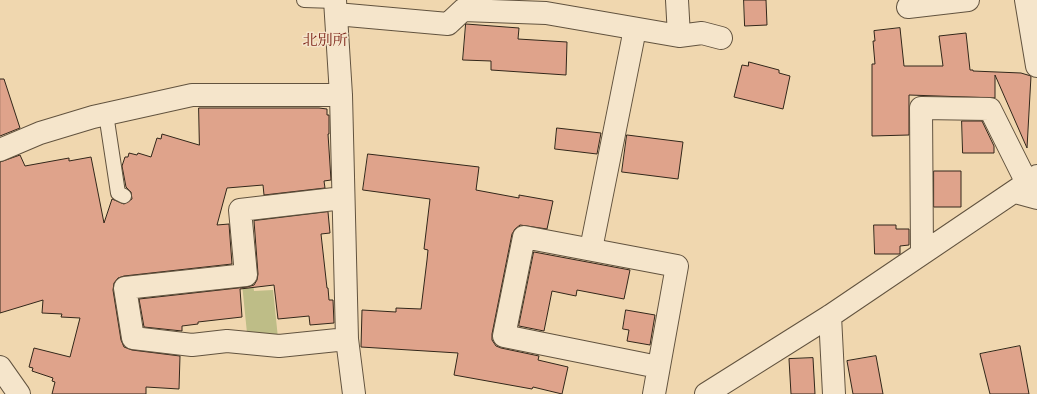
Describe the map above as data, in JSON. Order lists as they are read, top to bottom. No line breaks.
{"districts":["北別所"]}
